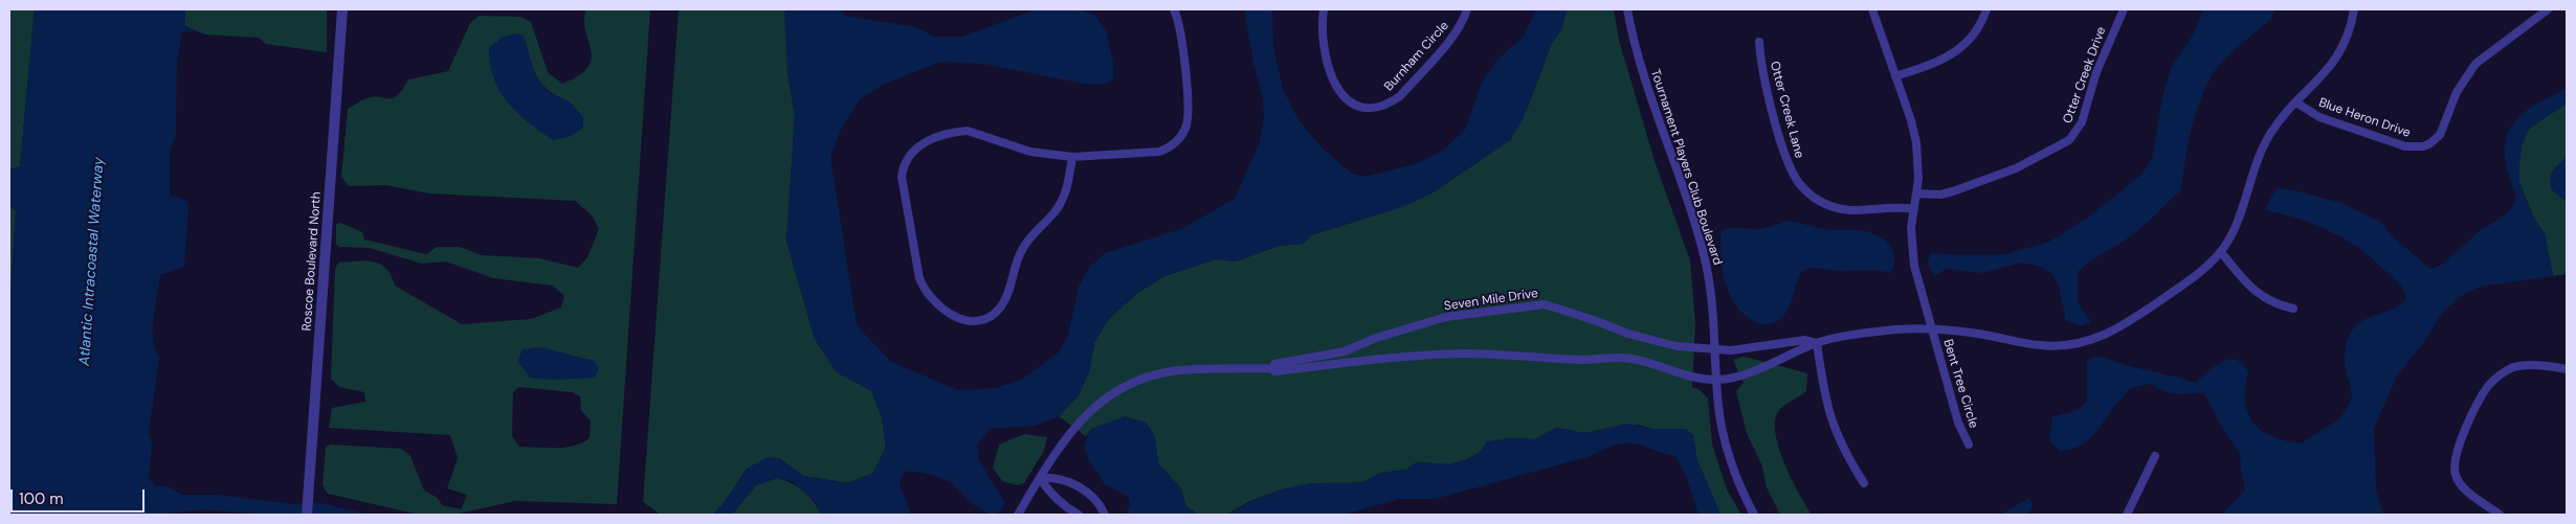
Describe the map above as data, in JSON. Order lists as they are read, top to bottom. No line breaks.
{"streets":{"street":["Burnham Circle","Otter Creek Drive","Otter Creek Lane","Blue Heron Drive","Tournament Players Club Boulevard","Roscoe Boulevard North","Seven Mile Drive","Bent Tree Circle"]},"crossings":[["Otter Creek Drive","Bent Tree Circle"],["Otter Creek Lane","Bent Tree Circle"],["Tournament Players Club Boulevard","Seven Mile Drive"]],"water":["Atlantic Intracoastal Waterway"],"scale_bar":"100 m"}
